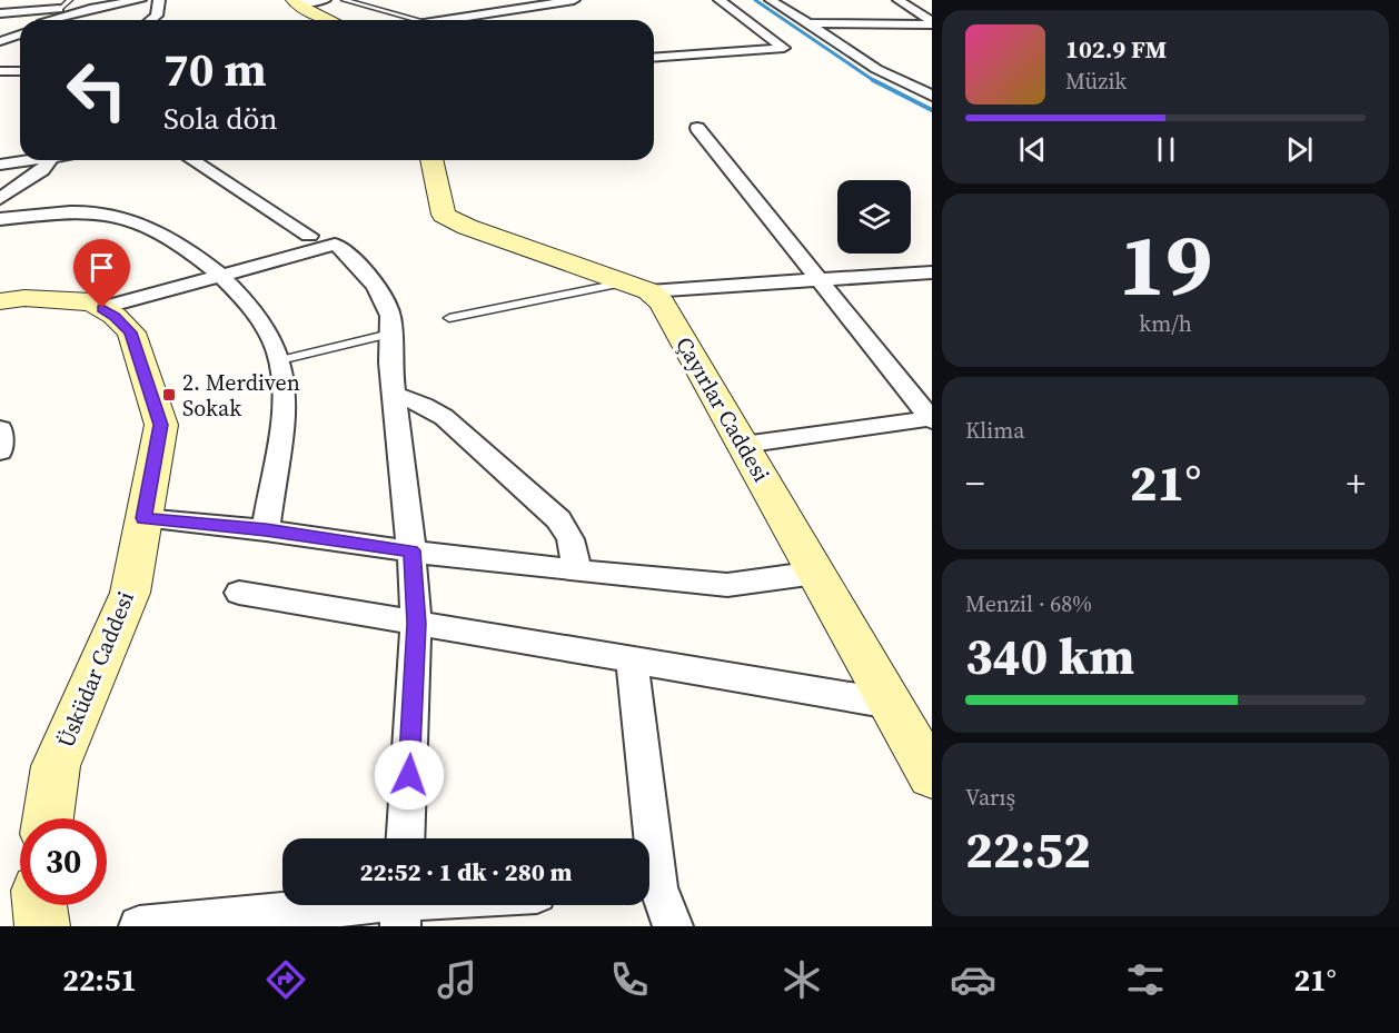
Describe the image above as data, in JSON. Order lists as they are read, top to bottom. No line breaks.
{"streets":{"street":["Çayırlar Caddesi","Üsküdar Caddesi"]},"places":{"transit":["2. Merdiven Sokak"]},"page":{"turn":["70 m","Sola dön"],"song":["102.9 FM","Müzik"],"tile":[["19","km/h"],"Klima",["Menzil · 68%","340 km"],["Varış","22:52"]],"heat":["−","21°","+"],"limit":"30","trip":"22:52 · 1 dk · 280 m","tabs":["22:51","21°"]}}
